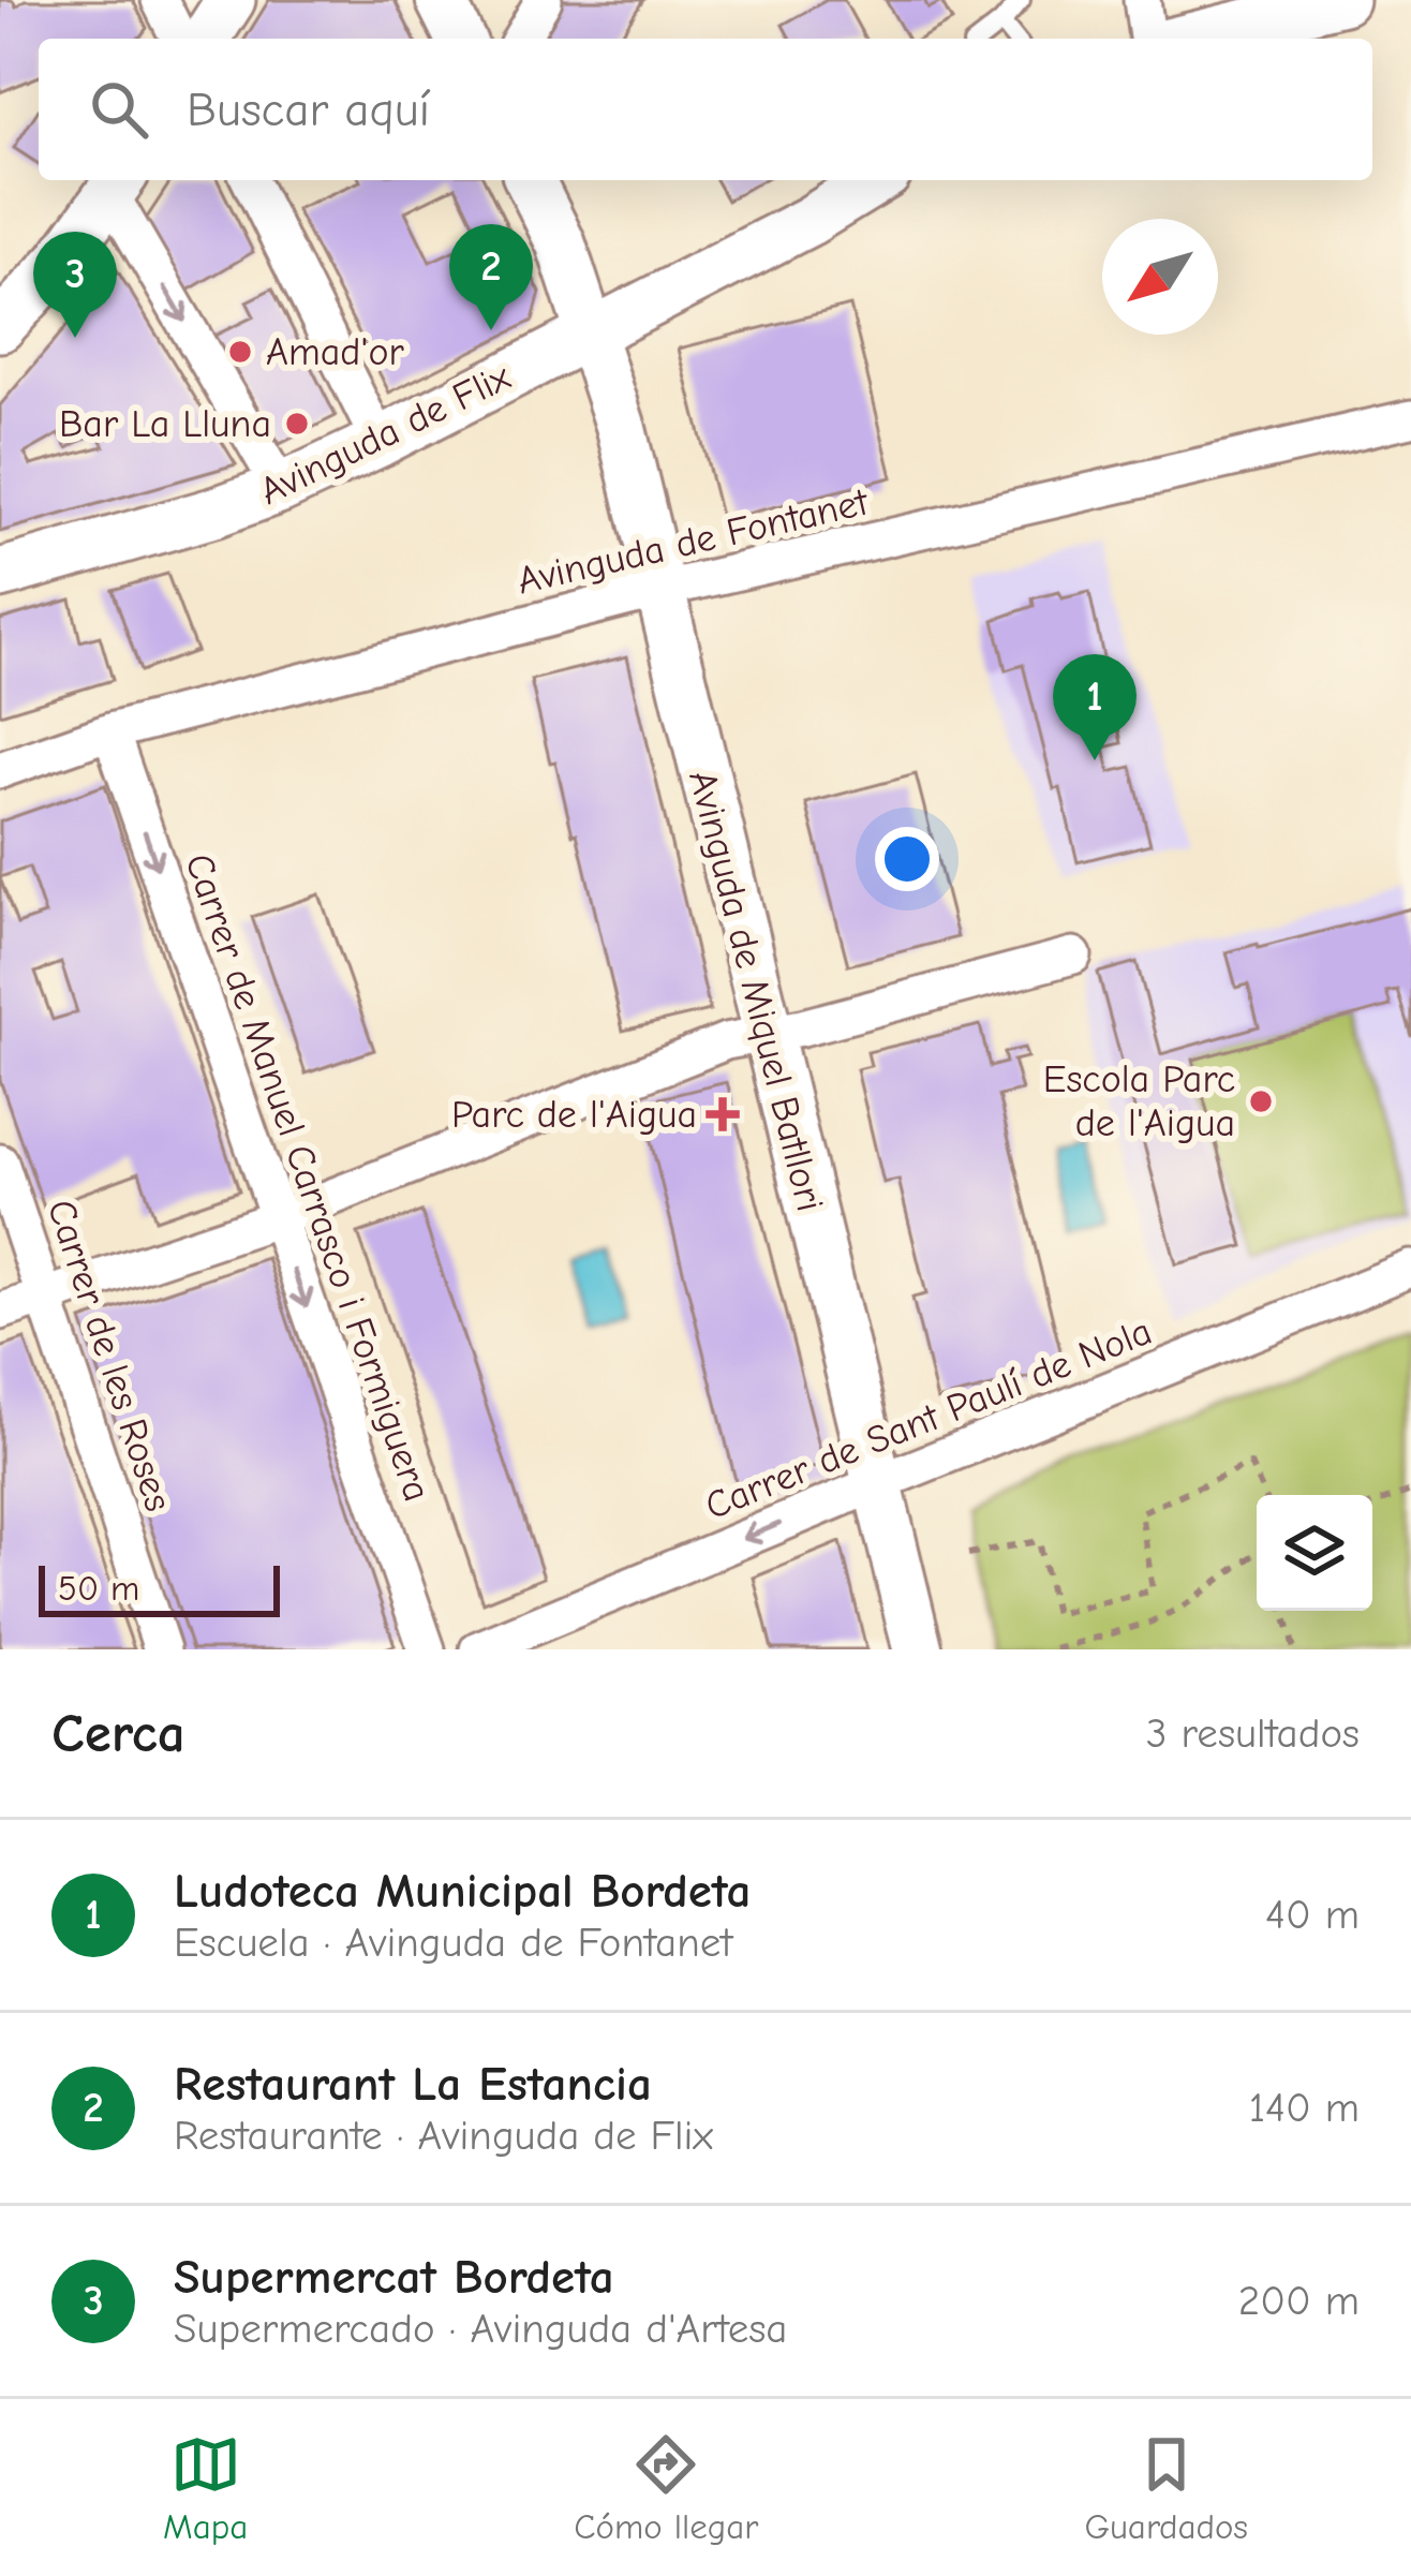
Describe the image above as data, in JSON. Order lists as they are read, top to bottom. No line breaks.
{"streets":{"main road":["Avinguda de Flix","Avinguda de Miquel Batllori"],"street":["Avinguda de Fontanet","Carrer de Manuel Carrasco i Formiguera","Carrer de les Roses","Carrer de Sant Paulí de Nola"]},"crossings":[["Avinguda de Flix","Avinguda de Miquel Batllori"],["Avinguda de Fontanet","Avinguda de Miquel Batllori"],["Avinguda de Fontanet","Carrer de Manuel Carrasco i Formiguera"],["Avinguda de Miquel Batllori","Carrer de Sant Paulí de Nola"]],"one_way":["Carrer de Manuel Carrasco i Formiguera","Carrer de Sant Paulí de Nola"],"places":{"other":["Amad'or","Bar La Lluna","Escola Parc de l'Aigua"],"health":["Parc de l'Aigua"]},"scale_bar":"50 m","north":"bottom left","page":{"search":"Buscar aquí","pins":["2","3","1"],"scale":"50 m","heading":["Cerca","3 resultados"],"list":[{"mark":"1","name":"Ludoteca Municipal Bordeta","note":"Escuela · Avinguda de Fontanet","value":"40 m"},{"mark":"2","name":"Restaurant La Estancia","note":"Restaurante · Avinguda de Flix","value":"140 m"},{"mark":"3","name":"Supermercat Bordeta","note":"Supermercado · Avinguda d'Artesa","value":"200 m"}],"nav":["Mapa","Cómo llegar","Guardados"]}}
